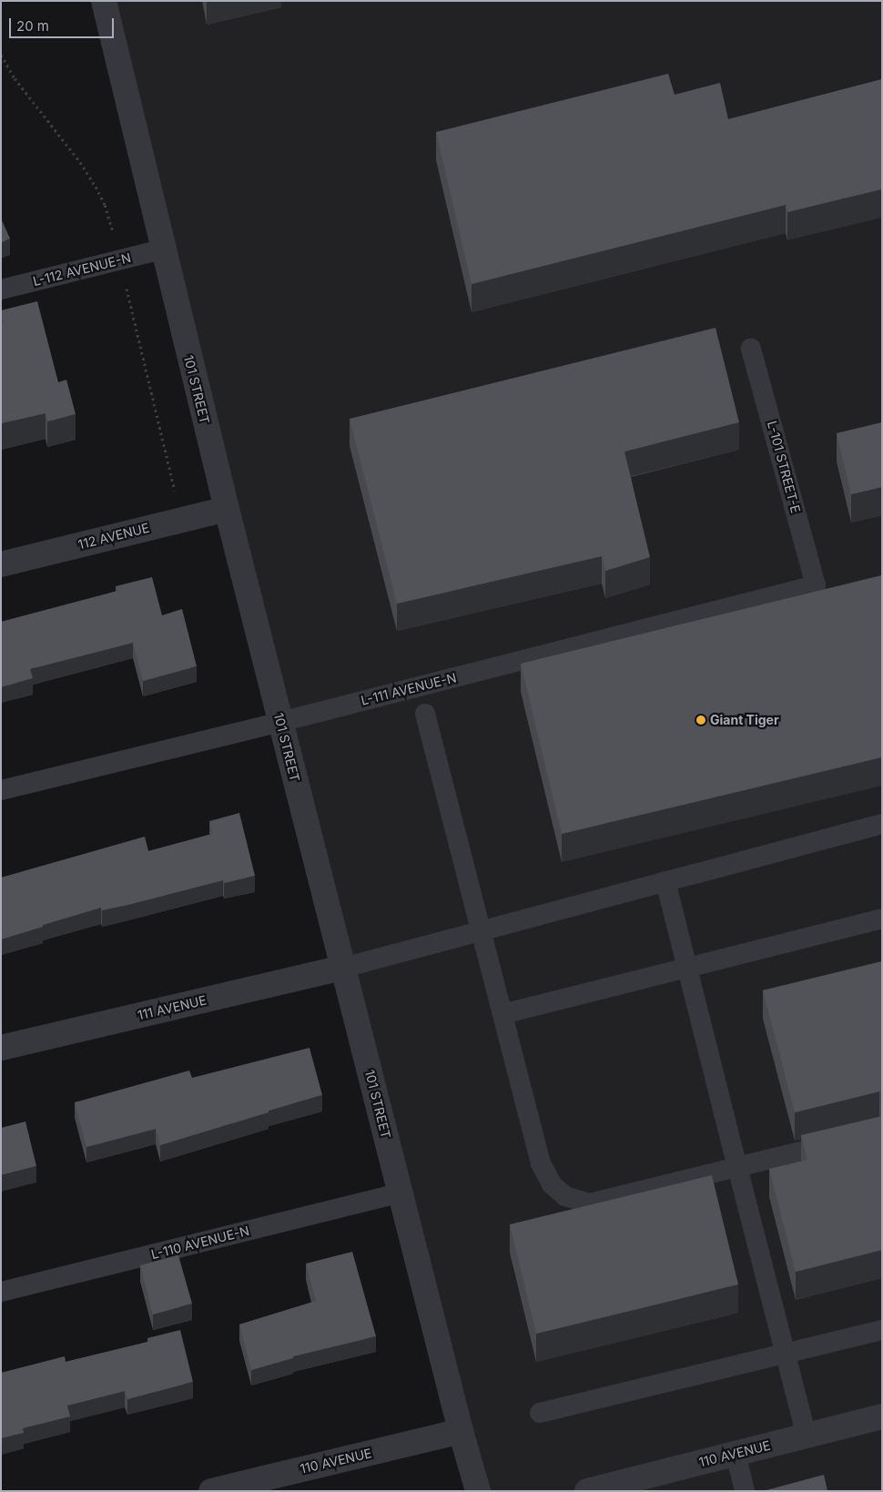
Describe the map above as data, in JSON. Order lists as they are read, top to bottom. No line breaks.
{"streets":{"street":["101 STREET","112 AVENUE","111 AVENUE","110 AVENUE"],"lane":["L-112 AVENUE-N","L-101 STREET-E","L-111 AVENUE-N","L-110 AVENUE-N"]},"crossings":[["L-112 AVENUE-N","101 STREET"],["101 STREET","112 AVENUE"],["101 STREET","L-111 AVENUE-N"],["101 STREET","111 AVENUE"],["101 STREET","L-110 AVENUE-N"],["101 STREET","110 AVENUE"],["L-101 STREET-E","L-111 AVENUE-N"]],"places":["Giant Tiger"],"scale_bar":"20 m"}
